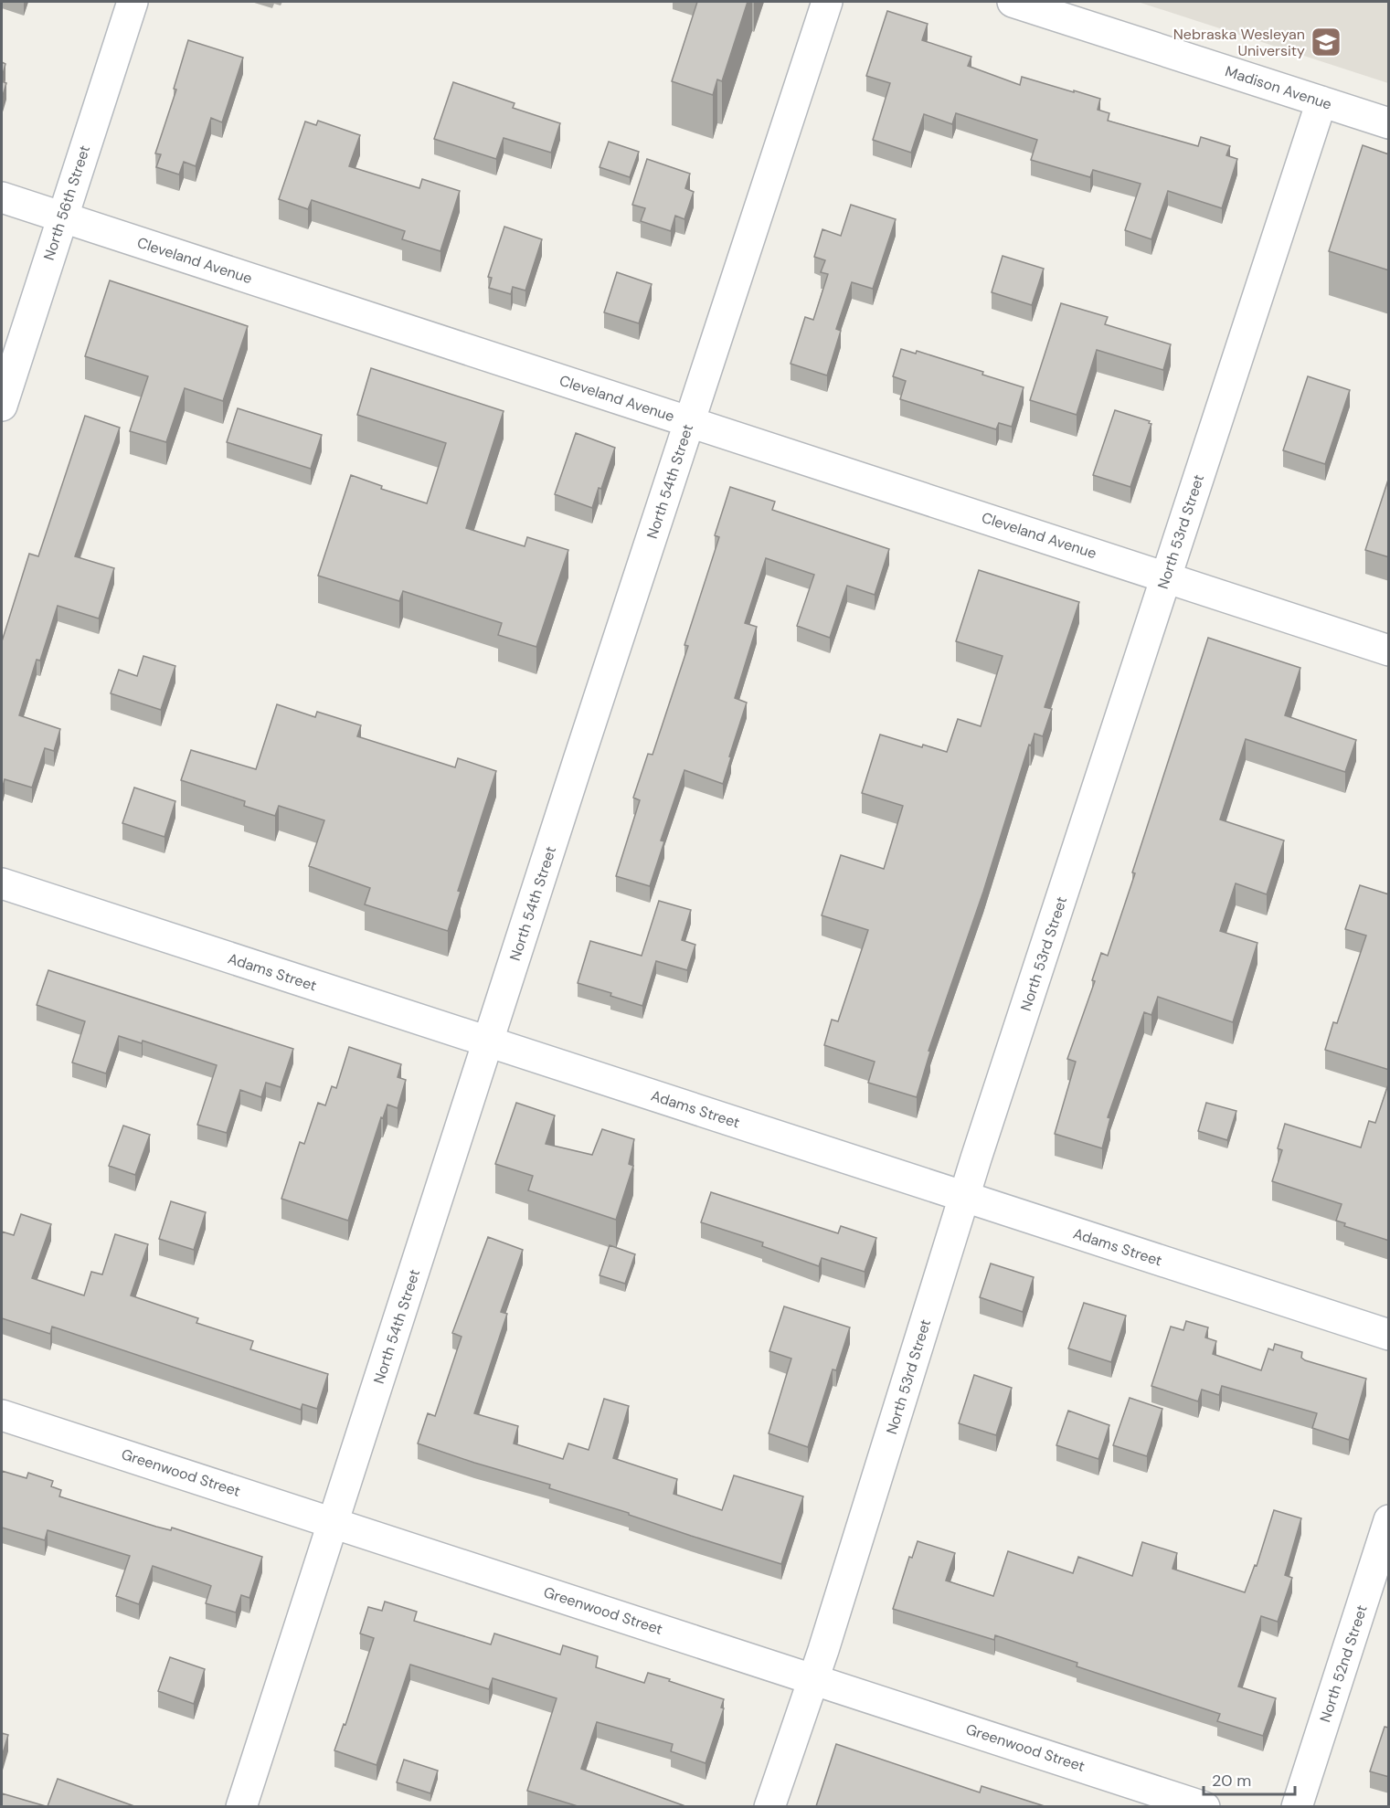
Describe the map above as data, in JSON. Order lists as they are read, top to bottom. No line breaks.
{"streets":{"street":["Madison Avenue","North 56th Street","Cleveland Avenue","North 54th Street","North 53rd Street","Adams Street","Greenwood Street","North 52nd Street"]},"crossings":[["Madison Avenue","North 53rd Street"],["North 56th Street","Cleveland Avenue"],["Cleveland Avenue","North 54th Street"],["Cleveland Avenue","North 53rd Street"],["North 54th Street","Adams Street"],["North 54th Street","Greenwood Street"],["North 53rd Street","Adams Street"],["North 53rd Street","Greenwood Street"]],"places":{"school or university":["Nebraska Wesleyan University"]},"scale_bar":"20 m"}
